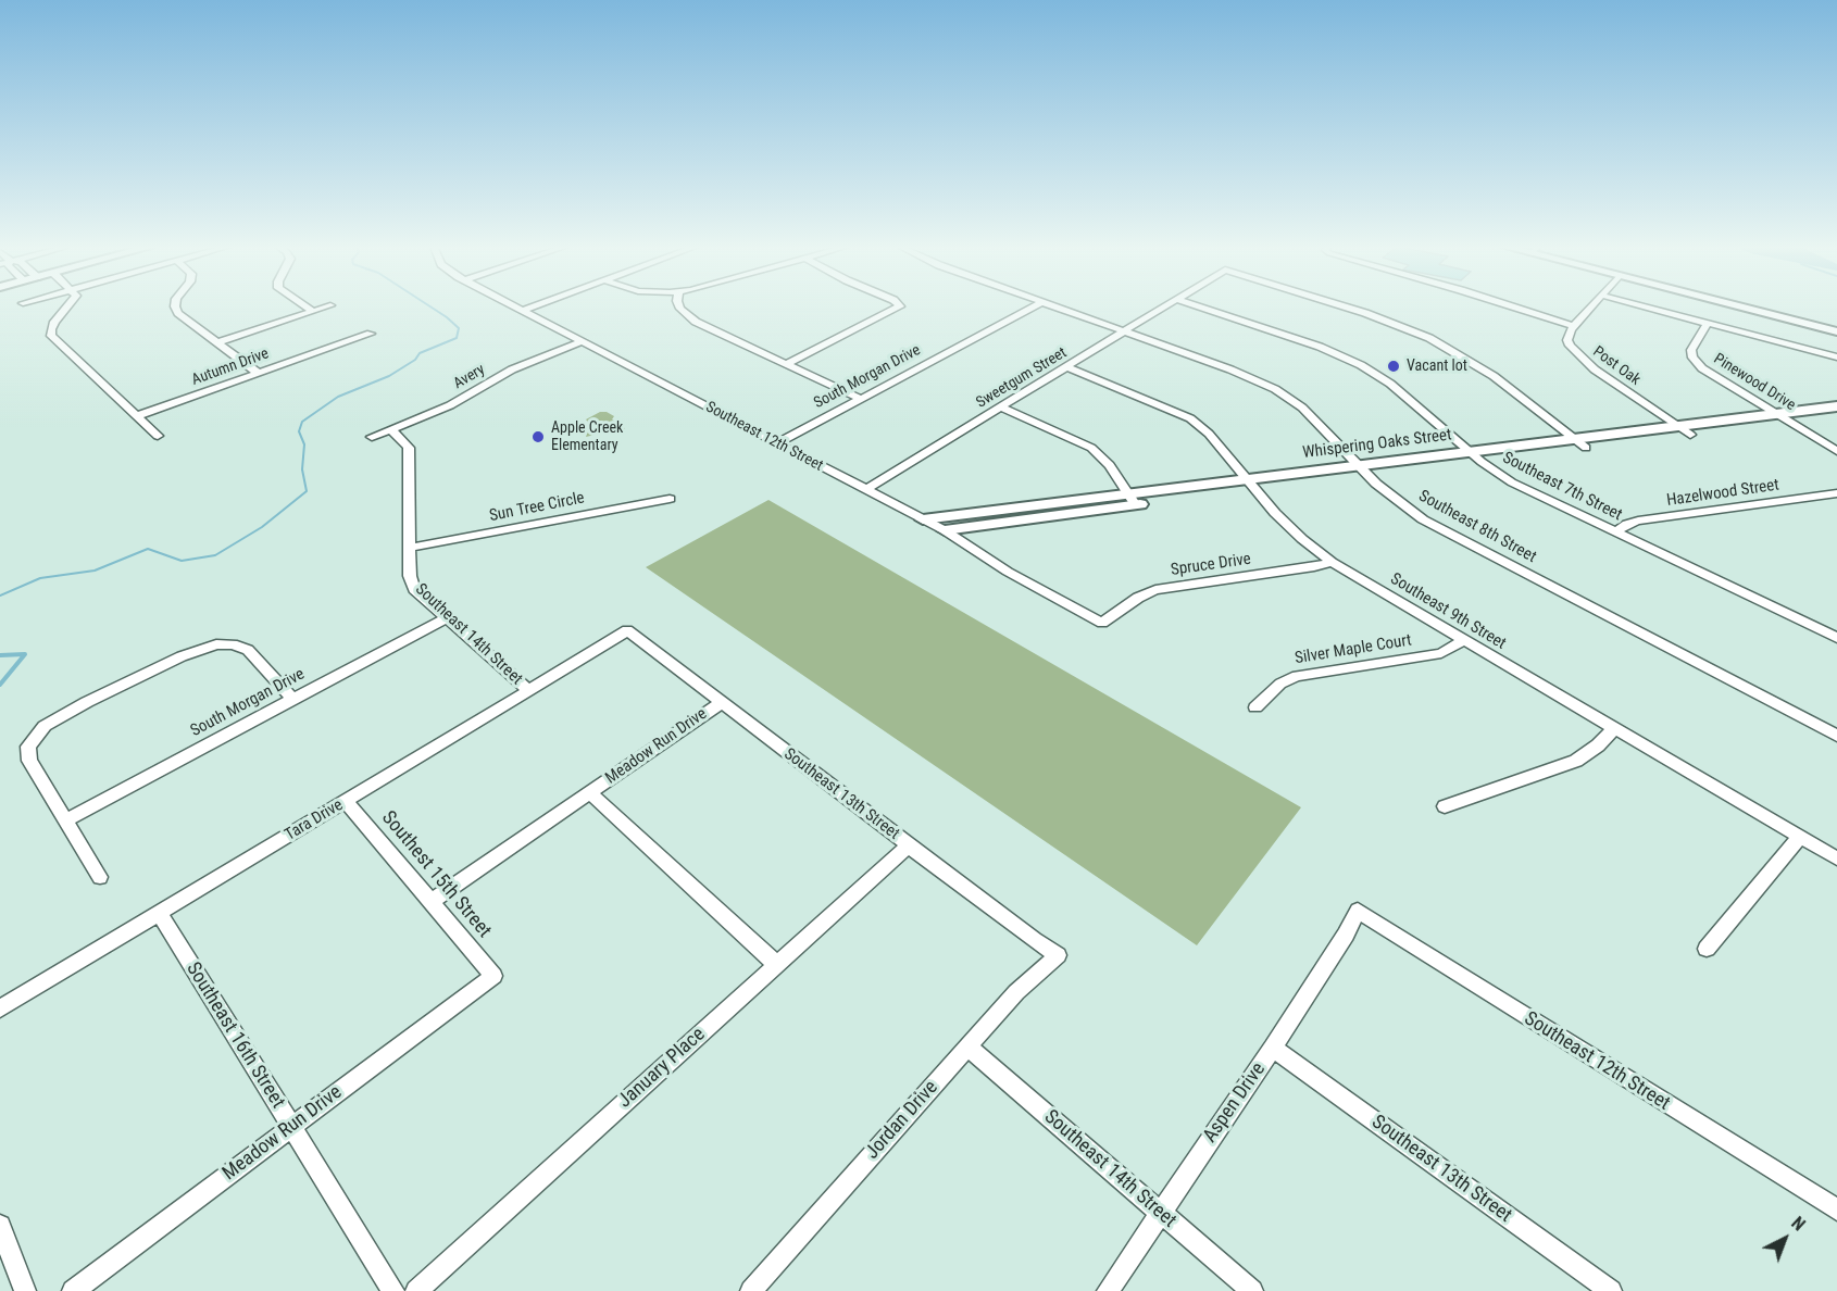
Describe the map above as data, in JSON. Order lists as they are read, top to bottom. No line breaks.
{"streets":{"street":["Post Oak","Autumn Drive","Avery","South Morgan Drive","Sweetgum Street","Pinewood Drive","Southeast 12th Street","Whispering Oaks Street","Southeast 7th Street","Hazelwood Street","Sun Tree Circle","Southeast 8th Street","Spruce Drive","Southeast 9th Street","Southeast 14th Street","Silver Maple Court","Meadow Run Drive","Southeast 13th Street","Tara Drive","Southest 15th Street","Southeast 16th Street","January Place","Aspen Drive","Jordan Drive"]},"crossings":[["Post Oak","Whispering Oaks Street"],["Avery","Southeast 12th Street"],["Avery","Southeast 14th Street"],["South Morgan Drive","Southeast 12th Street"],["South Morgan Drive","Southeast 14th Street"],["Sweetgum Street","Southeast 12th Street"],["Sweetgum Street","Whispering Oaks Street"],["Sweetgum Street","Southeast 8th Street"],["Sweetgum Street","Southeast 9th Street"],["Pinewood Drive","Whispering Oaks Street"],["Southeast 12th Street","Whispering Oaks Street"],["Southeast 12th Street","Spruce Drive"],["Southeast 12th Street","Aspen Drive"],["Whispering Oaks Street","Southeast 7th Street"],["Whispering Oaks Street","Southeast 8th Street"],["Whispering Oaks Street","Southeast 9th Street"],["Southeast 7th Street","Hazelwood Street"],["Sun Tree Circle","Southeast 14th Street"],["Spruce Drive","Southeast 9th Street"],["Southeast 9th Street","Silver Maple Court"],["Southeast 14th Street","Tara Drive"],["Southeast 14th Street","Aspen Drive"],["Southeast 14th Street","Jordan Drive"],["Meadow Run Drive","Southeast 13th Street"],["Meadow Run Drive","Southest 15th Street"],["Meadow Run Drive","Southeast 16th Street"],["Southeast 13th Street","Tara Drive"],["Southeast 13th Street","January Place"],["Southeast 13th Street","Aspen Drive"],["Southeast 13th Street","Jordan Drive"],["Tara Drive","Southest 15th Street"],["Tara Drive","Southeast 16th Street"]],"places":["Vacant lot","Apple Creek Elementary"],"north":"top right"}
